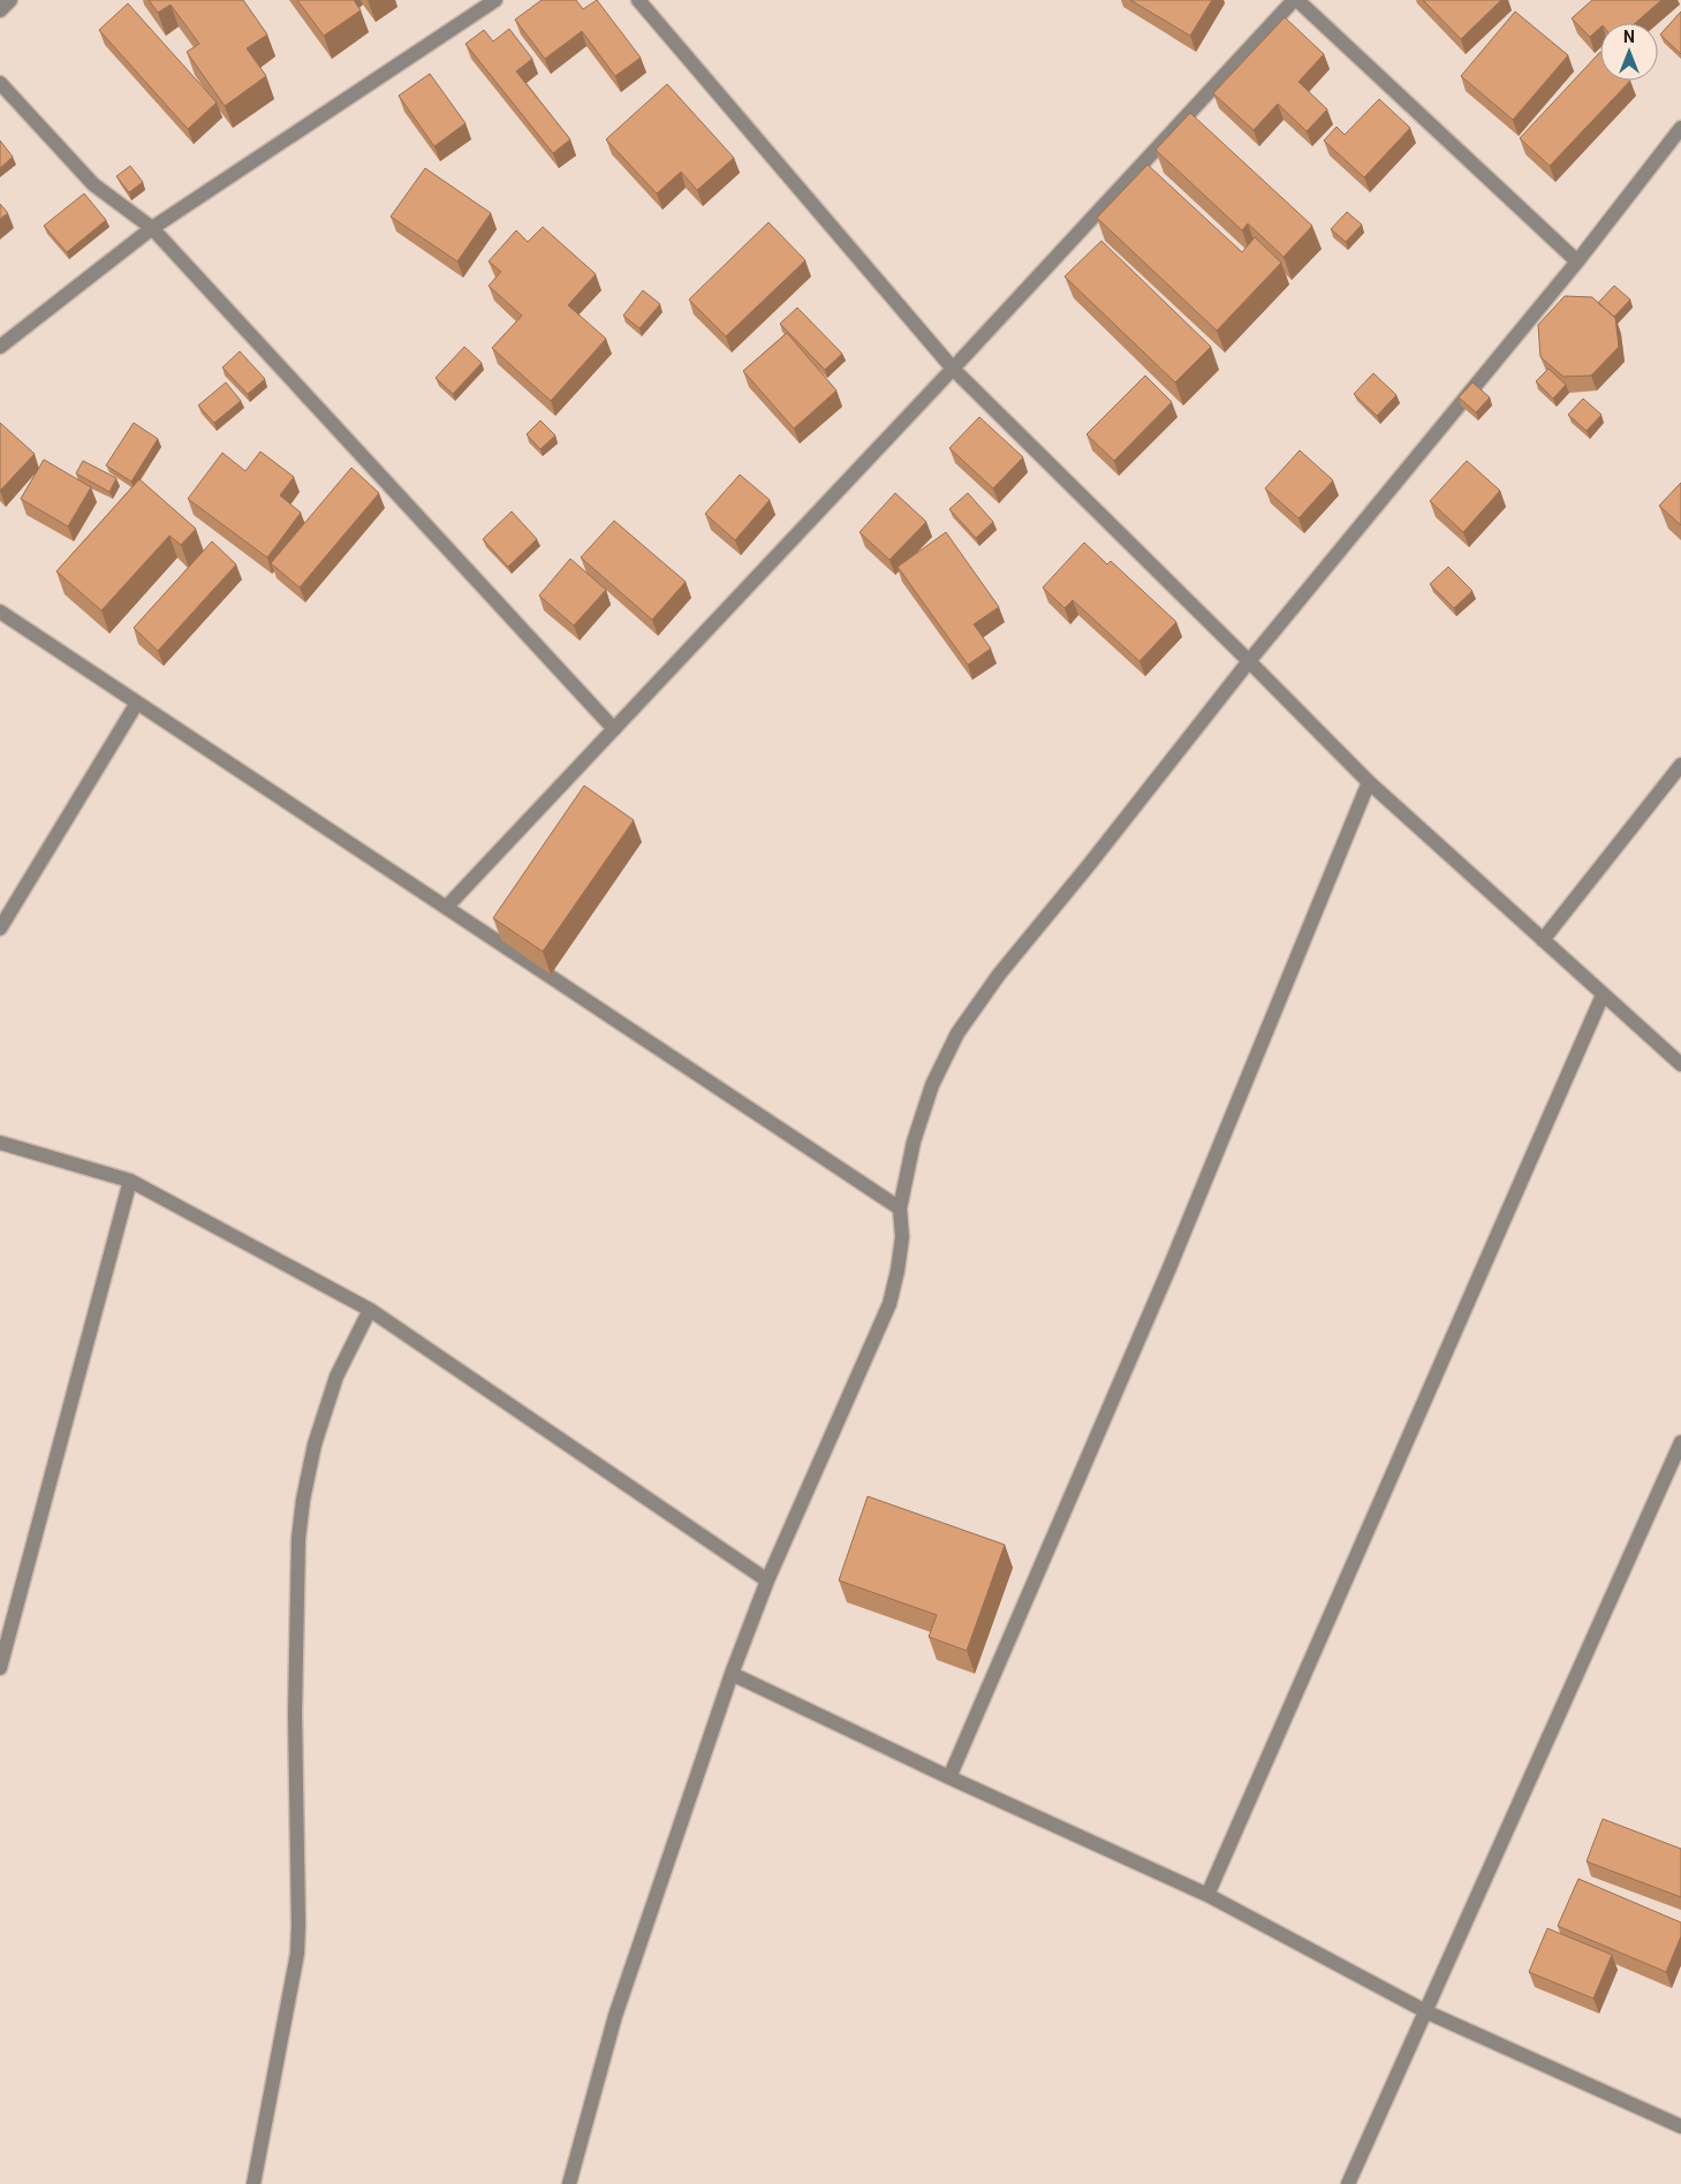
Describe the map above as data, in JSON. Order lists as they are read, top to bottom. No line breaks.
{"north":"top"}
